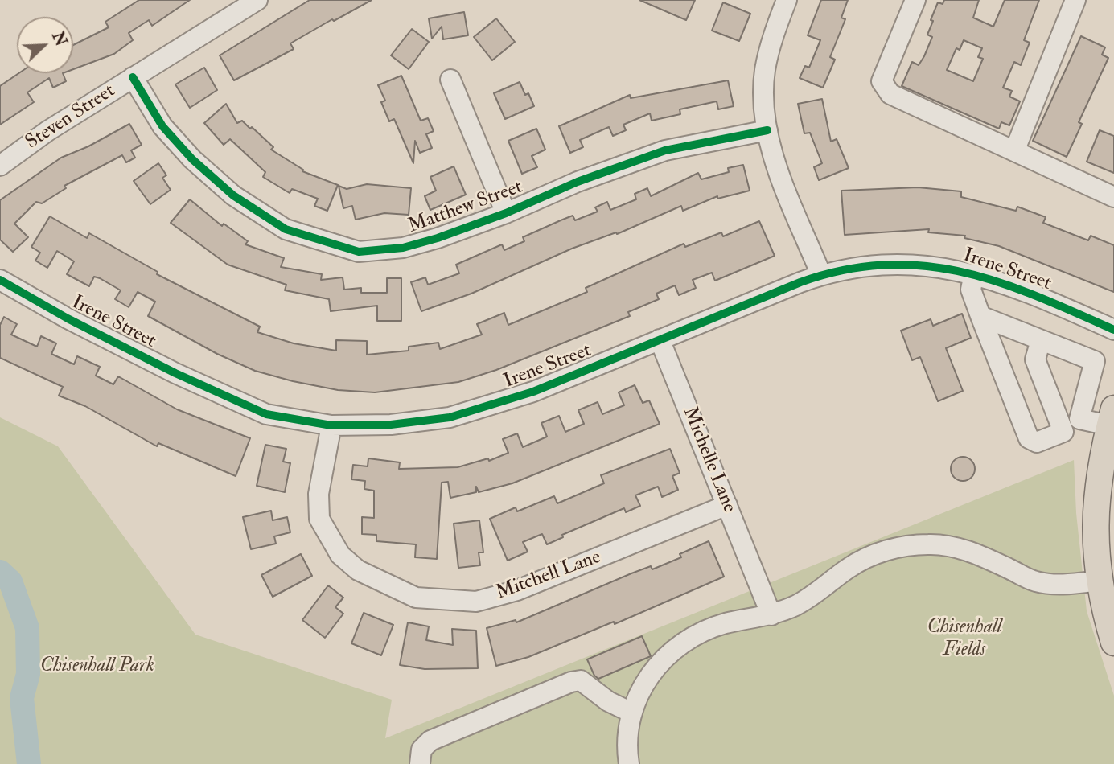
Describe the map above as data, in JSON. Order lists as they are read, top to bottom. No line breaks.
{"streets":{"street":["Steven Street","Matthew Street","Irene Street","Michelle Lane","Mitchell Lane"]},"crossings":[["Steven Street","Matthew Street"],["Irene Street","Michelle Lane"],["Irene Street","Mitchell Lane"],["Michelle Lane","Mitchell Lane"]],"parks":["Chisenhall Fields","Chisenhall Park"],"north":"top right"}
